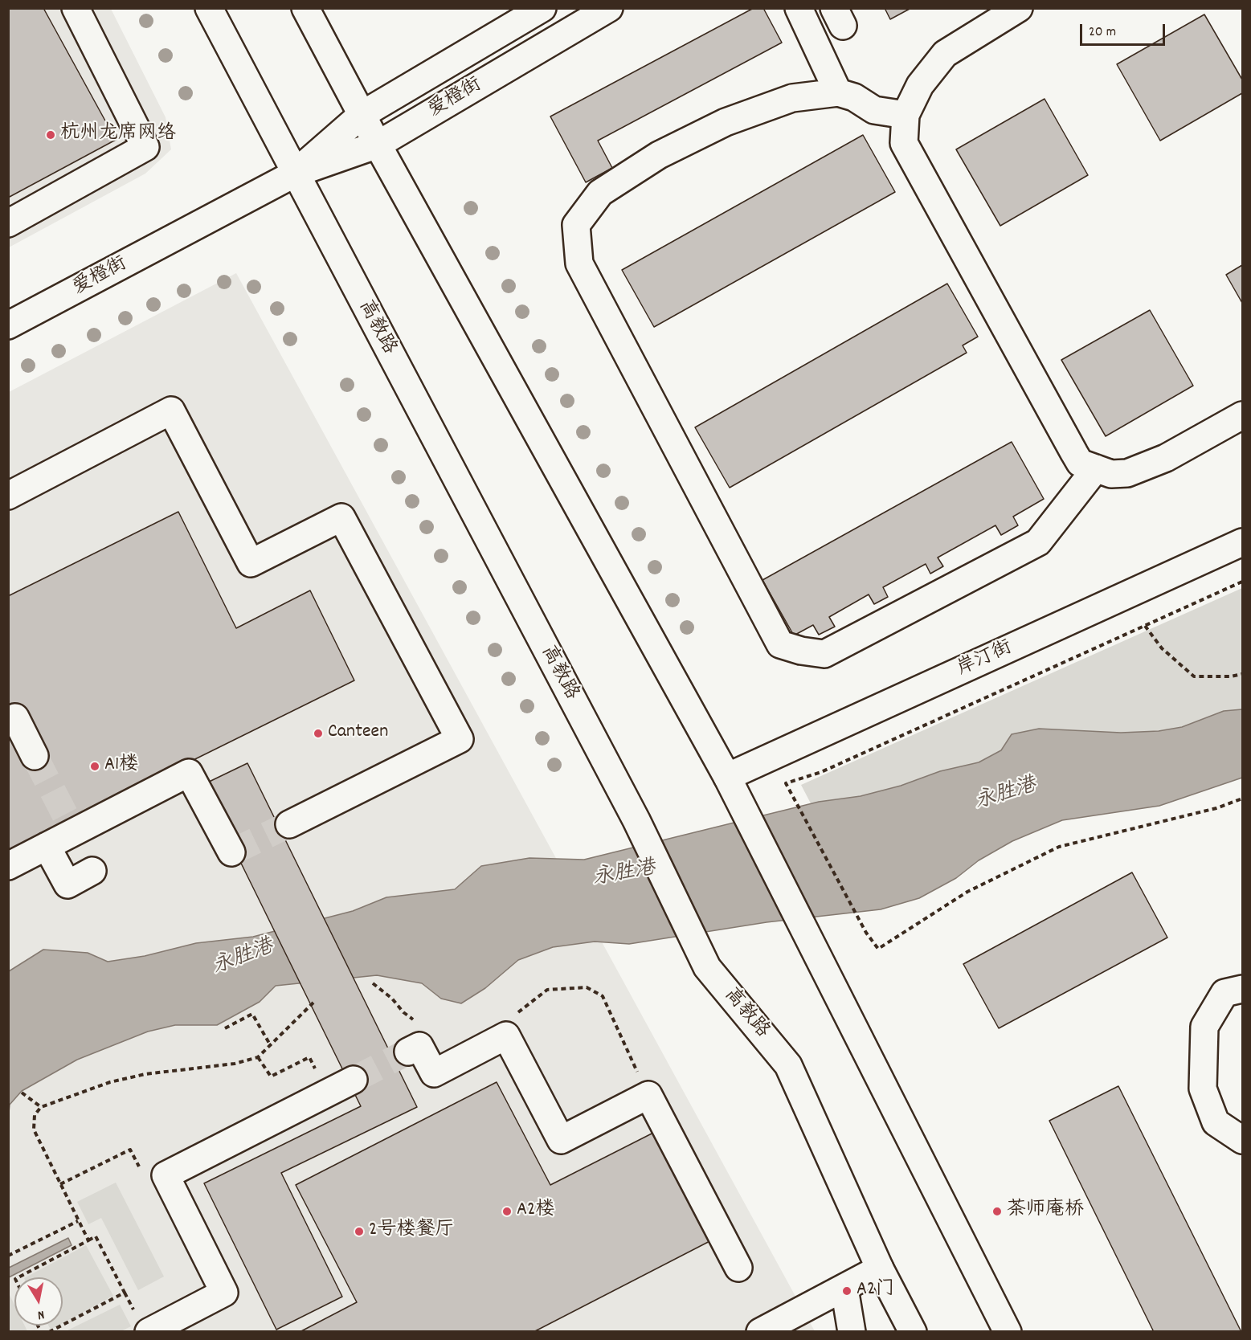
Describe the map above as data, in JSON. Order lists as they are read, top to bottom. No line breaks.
{"streets":{"main road":["爱橙街","高教路","岸汀街"]},"crossings":[["爱橙街","高教路"]],"water":["永胜港"],"places":["杭州龙席网络","Canteen","A1楼","A2楼","茶师庵桥","2号楼餐厅","A2门"],"scale_bar":"20 m","north":"bottom"}
